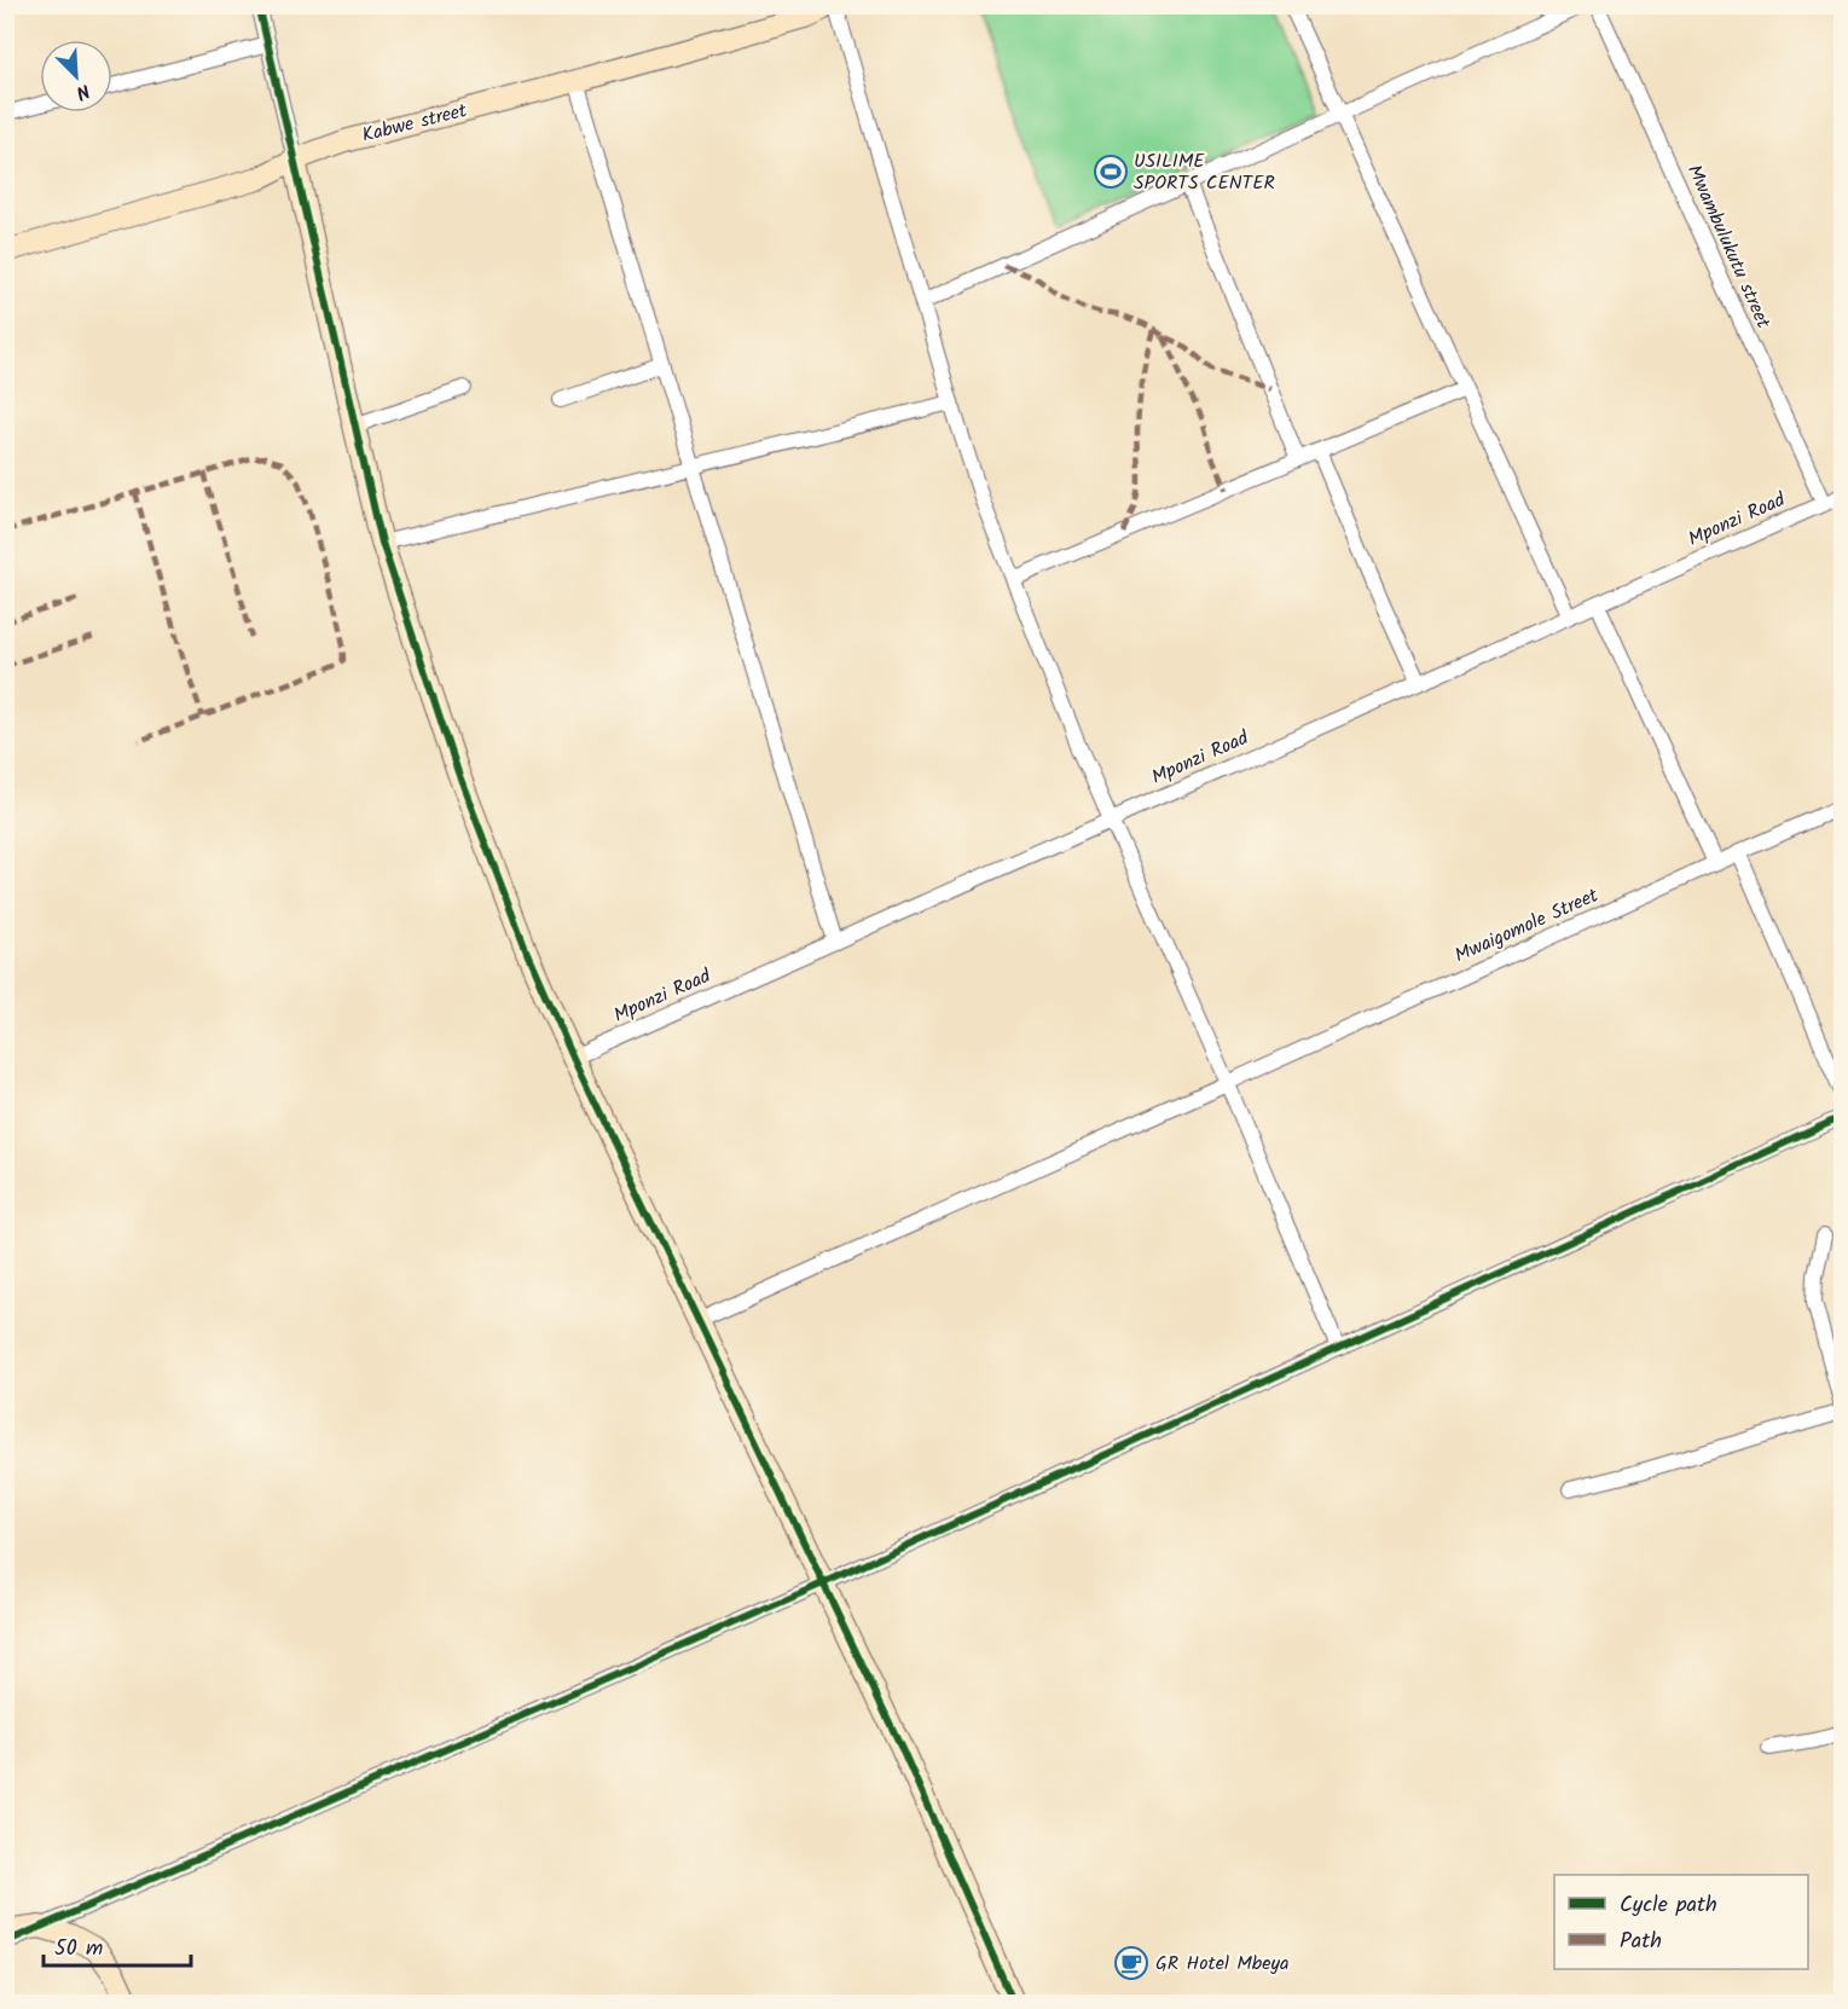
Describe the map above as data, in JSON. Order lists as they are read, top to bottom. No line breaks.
{"streets":{"street":["Kabwe street","Mwambulukutu street","Mponzi Road","Mwaigomole Street"]},"crossings":[["Mwambulukutu street","Mponzi Road"]],"places":{"sports":["USILIME SPORTS CENTER"],"cafe":["GR Hotel Mbeya"]},"legend":["Cycle path","Path"],"scale_bar":"50 m","north":"bottom right"}
